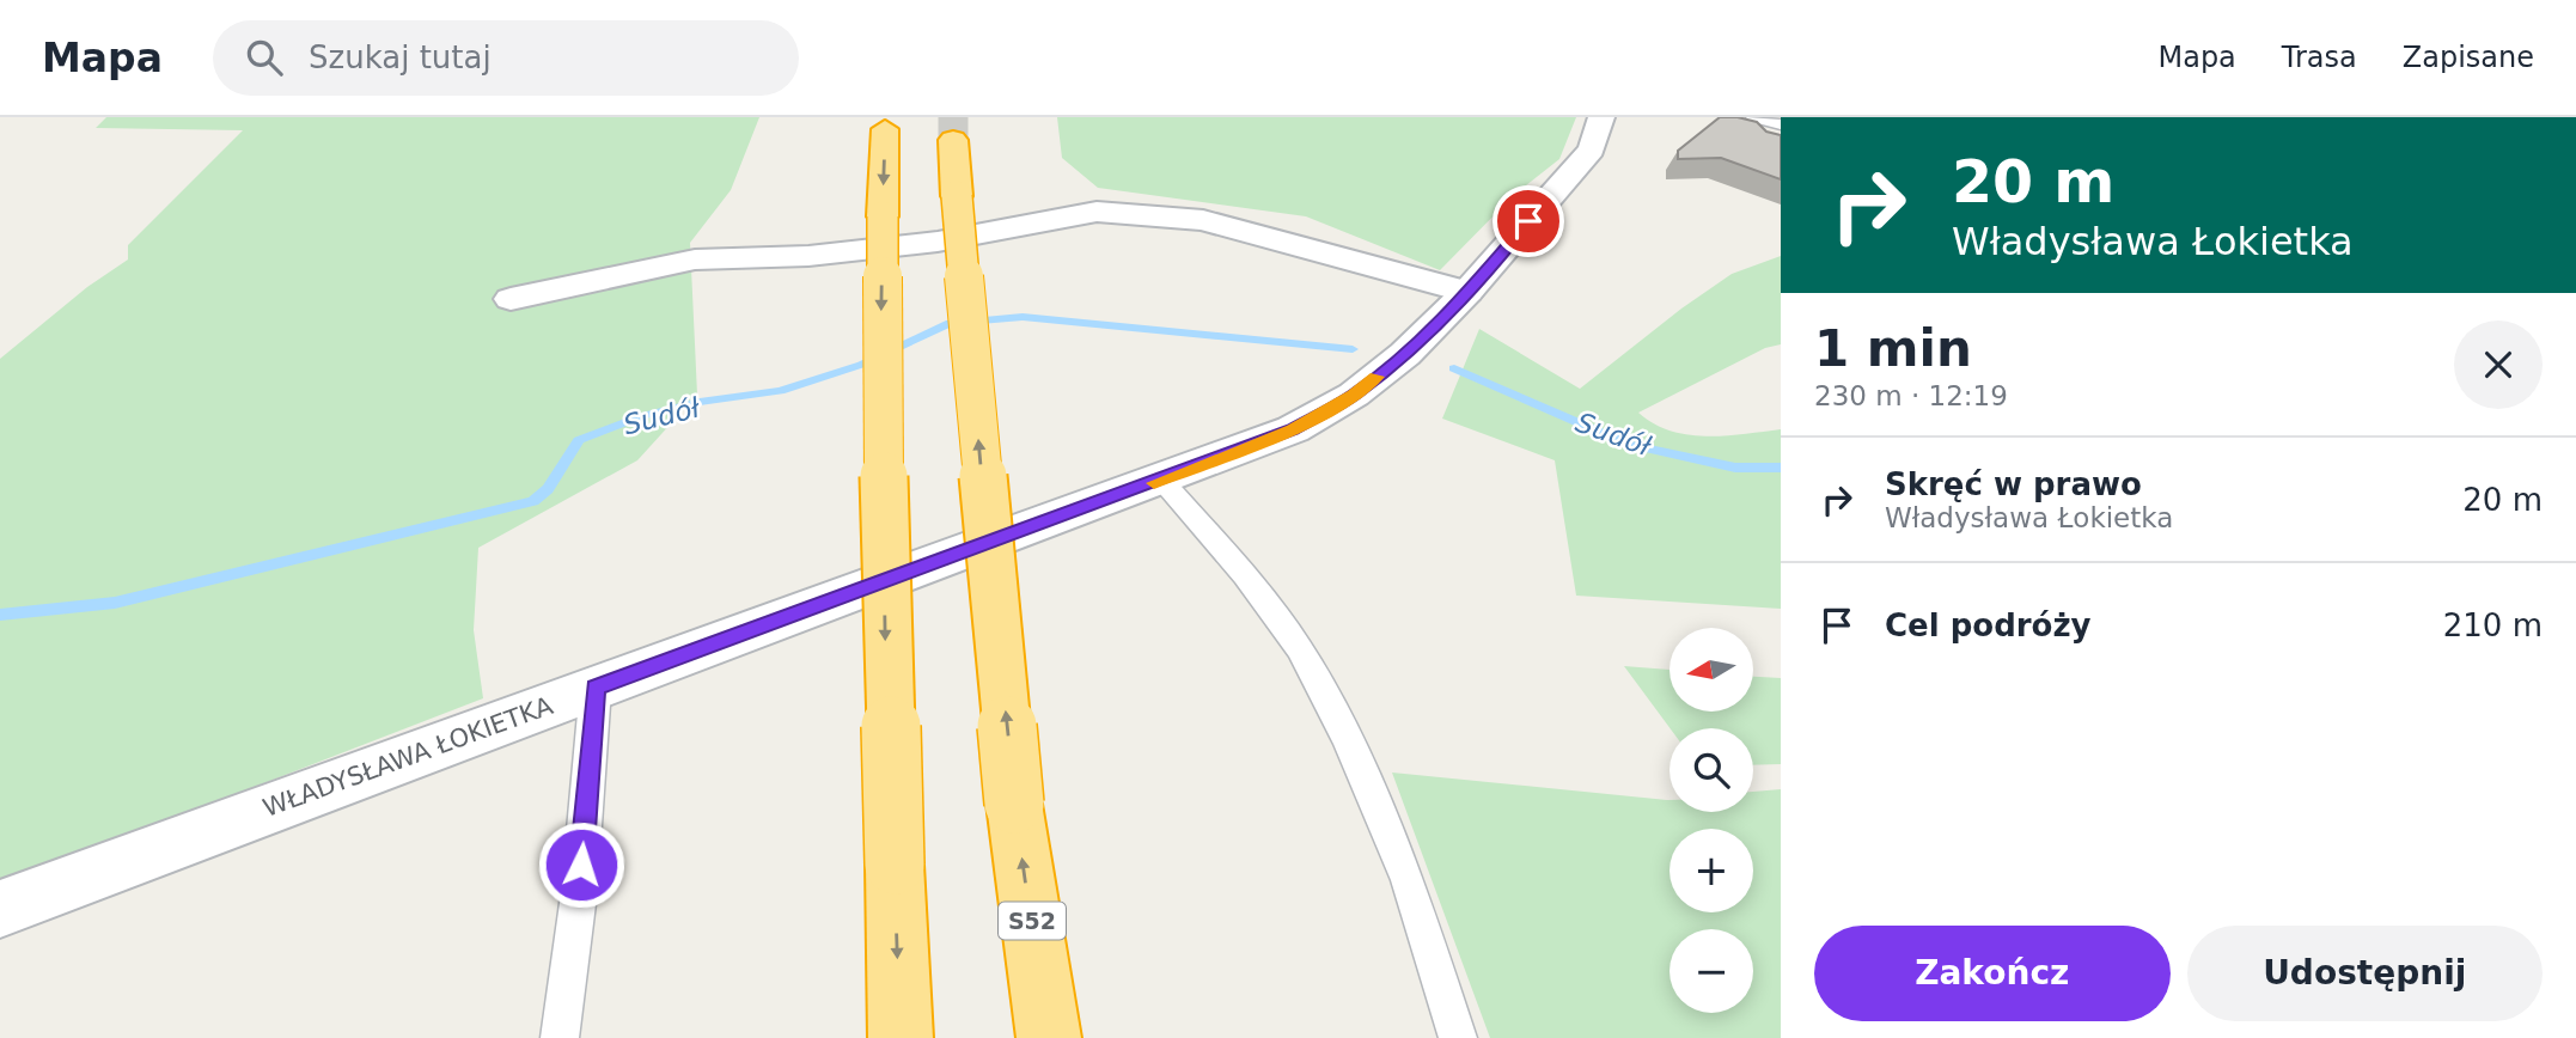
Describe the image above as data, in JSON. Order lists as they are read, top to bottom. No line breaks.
{"streets":{"highway":["S52"],"street":["WŁADYSŁAWA ŁOKIETKA"]},"water":["Sudół"],"north":"left","page":{"header":"Mapa","search":"Szukaj tutaj","nav":["Mapa","Trasa","Zapisane"],"turn":["20 m","Władysława Łokietka"],"heading":["1 min","230 m · 12:19"],"list":[{"name":"Skręć w prawo","note":"Władysława Łokietka","value":"20 m"},{"name":"Cel podróży","value":"210 m"}],"map_buttons":["+","−"],"buttons":["Zakończ","Udostępnij"]}}
